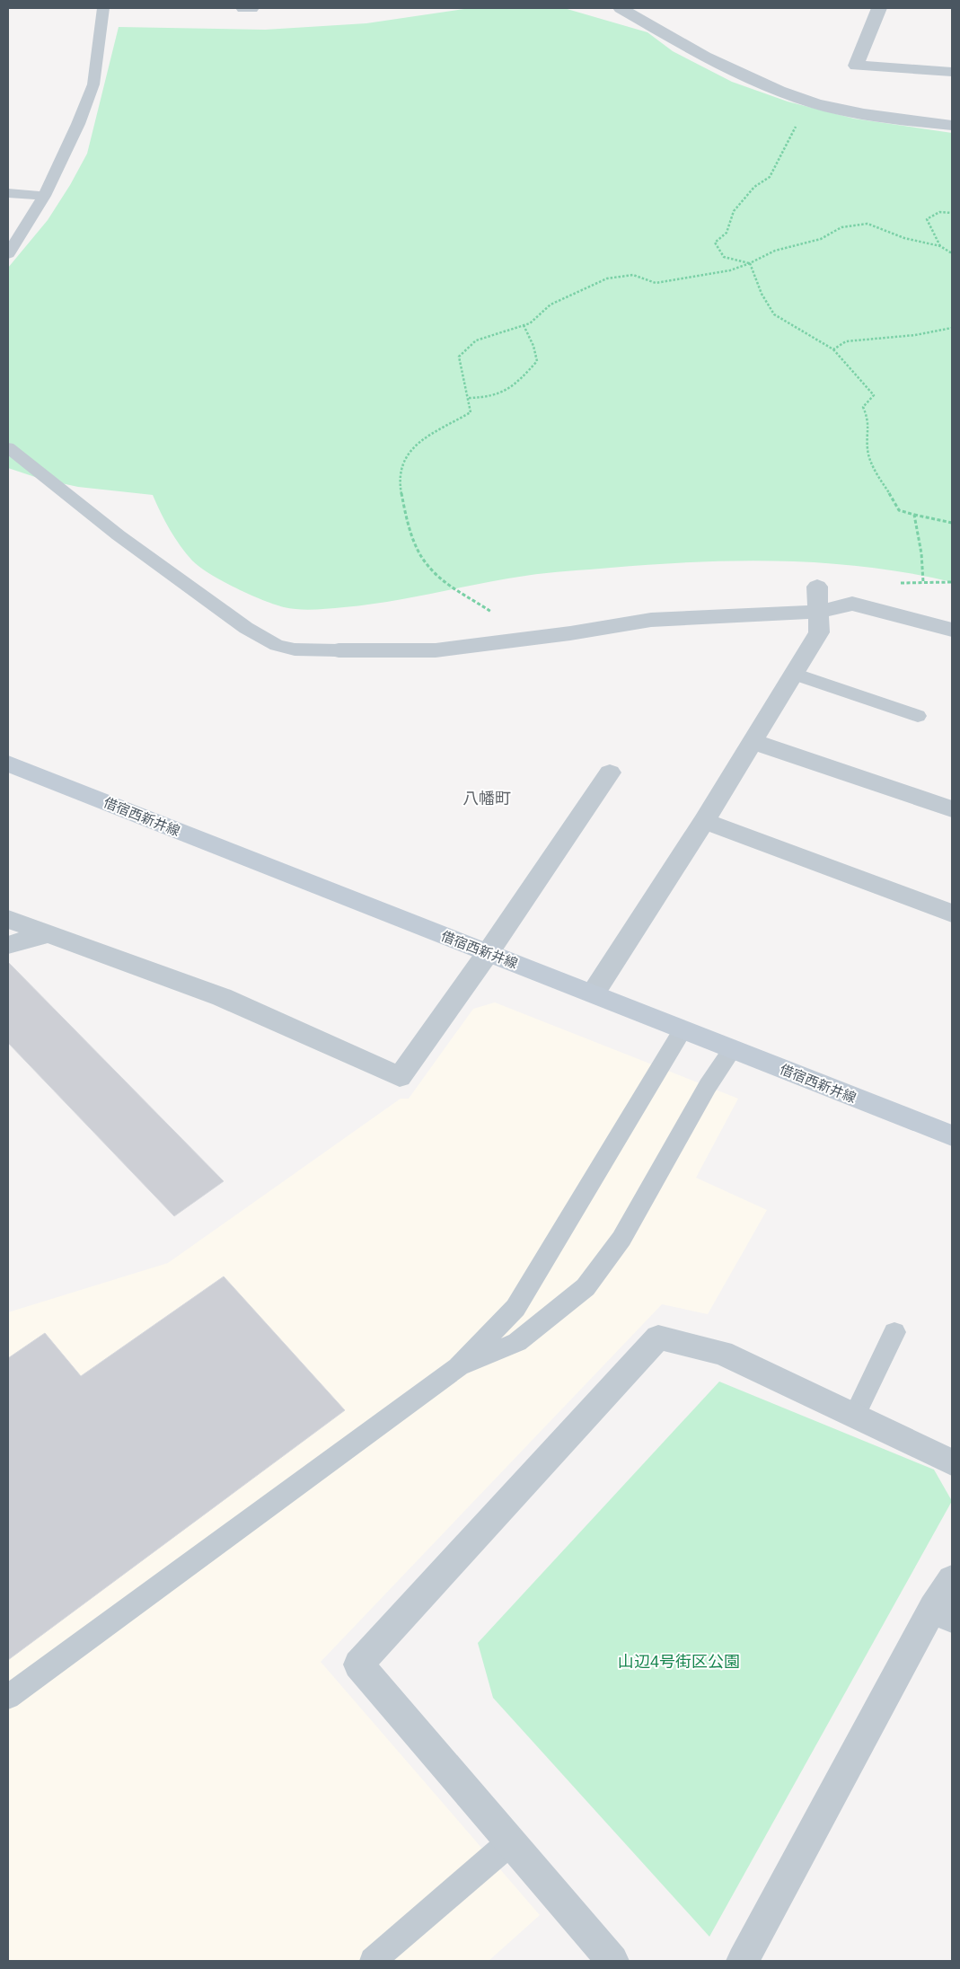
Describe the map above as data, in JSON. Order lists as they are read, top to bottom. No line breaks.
{"streets":{"main road":["借宿西新井線"]},"districts":["八幡町"],"parks":["山辺4号街区公園"]}
